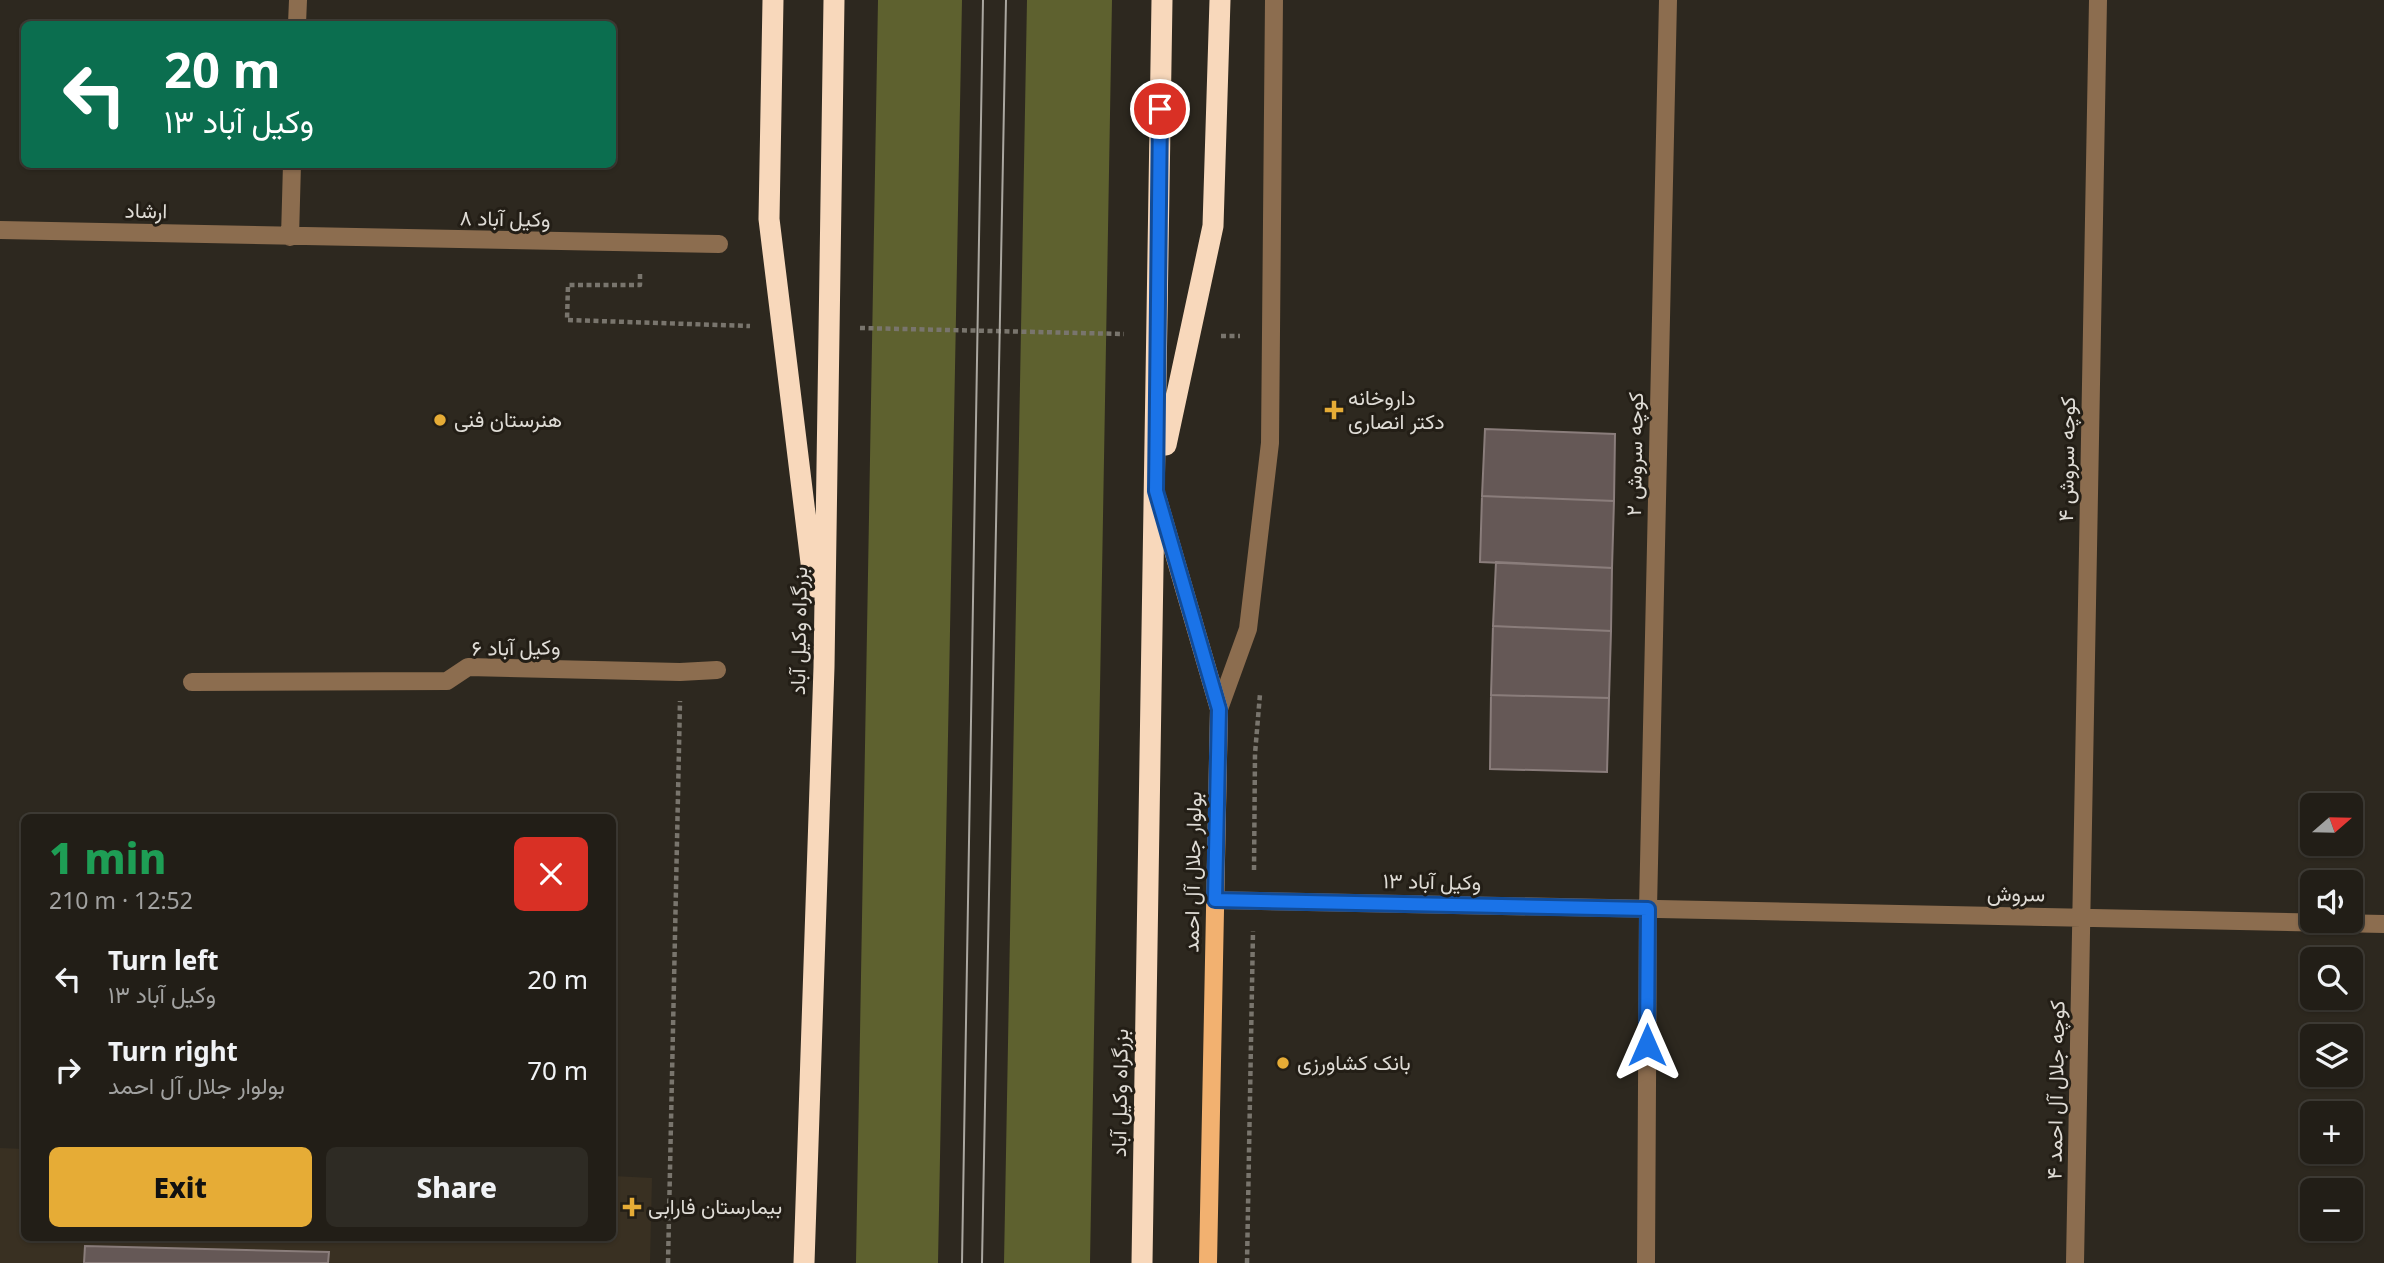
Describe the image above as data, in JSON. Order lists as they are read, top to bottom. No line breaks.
{"streets":{"highway":["بزرگراه وکیل آباد"],"main road":["بولوار جلال آل احمد"],"street":["ارشاد","۸ وکیل آباد","کوچه سروش ۲","کوچه سروش ۴","۶ وکیل آباد","۱۳ وکیل آباد","سروش","کوچه جلال آل احمد ۴"]},"crossings":[["ارشاد","۸ وکیل آباد"],["کوچه سروش ۲","۱۳ وکیل آباد"],["کوچه سروش ۲","سروش"],["کوچه سروش ۴","سروش"],["کوچه سروش ۴","کوچه جلال آل احمد ۴"],["بزرگراه وکیل آباد","بولوار جلال آل احمد"],["بولوار جلال آل احمد","۱۳ وکیل آباد"],["۱۳ وکیل آباد","سروش"],["سروش","کوچه جلال آل احمد ۴"]],"places":{"health":["داروخانه دکتر انصاری","بیمارستان فارابی"],"other":["هنرستان فنی","بانک کشاورزی"]},"north":"right","page":{"turn":["20 m","۱۳ وکیل آباد"],"map_buttons":["+","−"],"heading":["1 min","210 m · 12:52"],"list":[{"name":"Turn left","note":"۱۳ وکیل آباد","value":"20 m"},{"name":"Turn right","note":"بولوار جلال آل احمد","value":"70 m"}],"buttons":["Exit","Share"]}}
